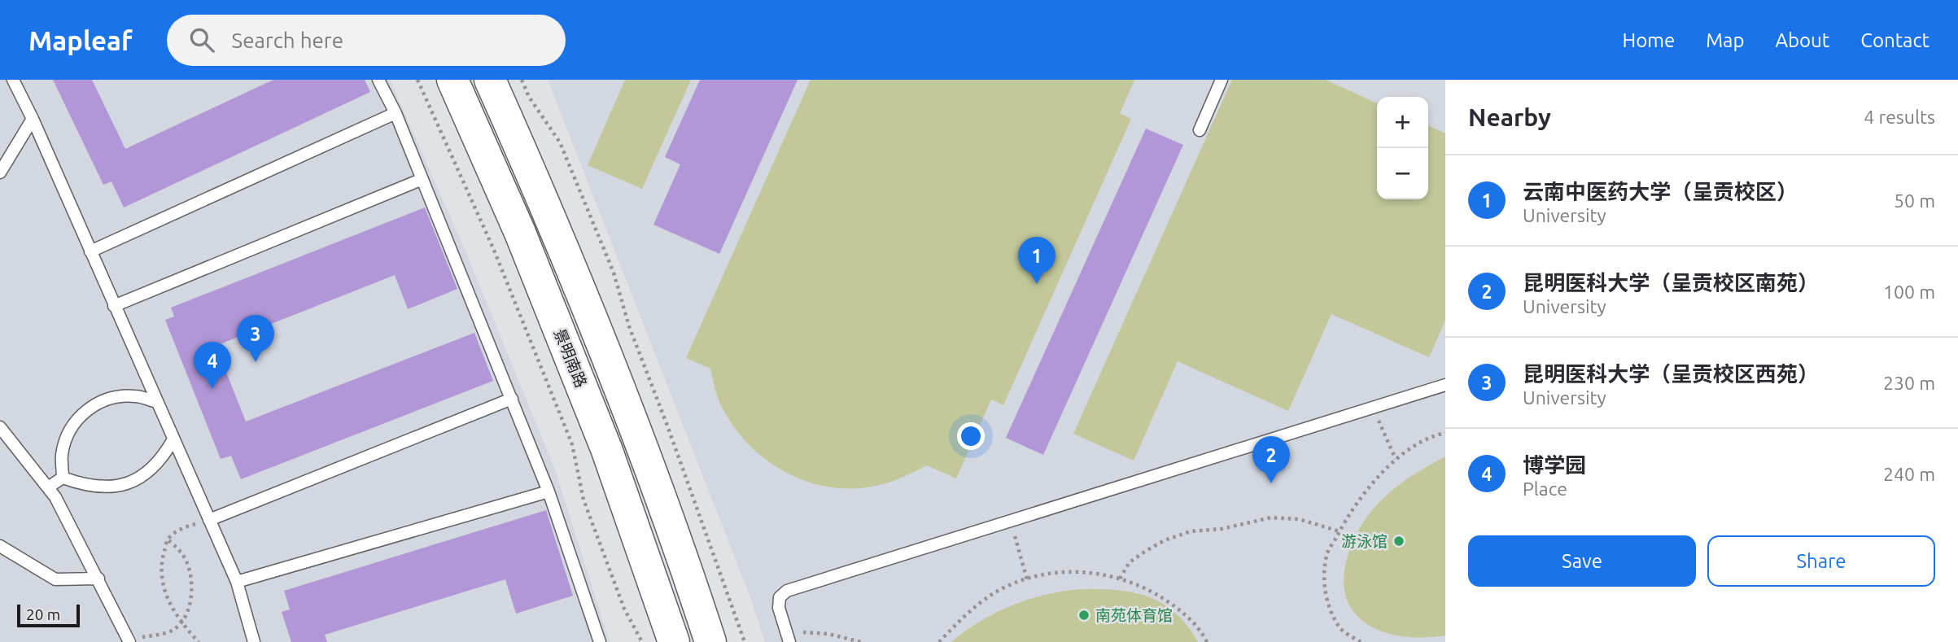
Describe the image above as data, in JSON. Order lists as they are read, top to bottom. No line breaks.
{"streets":{"street":["景明南路"]},"places":["游泳馆","南苑体育馆"],"scale_bar":"20 m","page":{"header":"Mapleaf","search":"Search here","nav":["Home","Map","About","Contact"],"heading":["Nearby","4 results"],"map_buttons":["+","−"],"list":[{"mark":"1","name":"云南中医药大学（呈贡校区）","note":"University","value":"50 m"},{"mark":"2","name":"昆明医科大学（呈贡校区南苑）","note":"University","value":"100 m"},{"mark":"3","name":"昆明医科大学（呈贡校区西苑）","note":"University","value":"230 m"},{"mark":"4","name":"博学园","note":"Place","value":"240 m"}],"pins":["1","3","4","2"],"buttons":["Save","Share"],"scale":"20 m"}}
